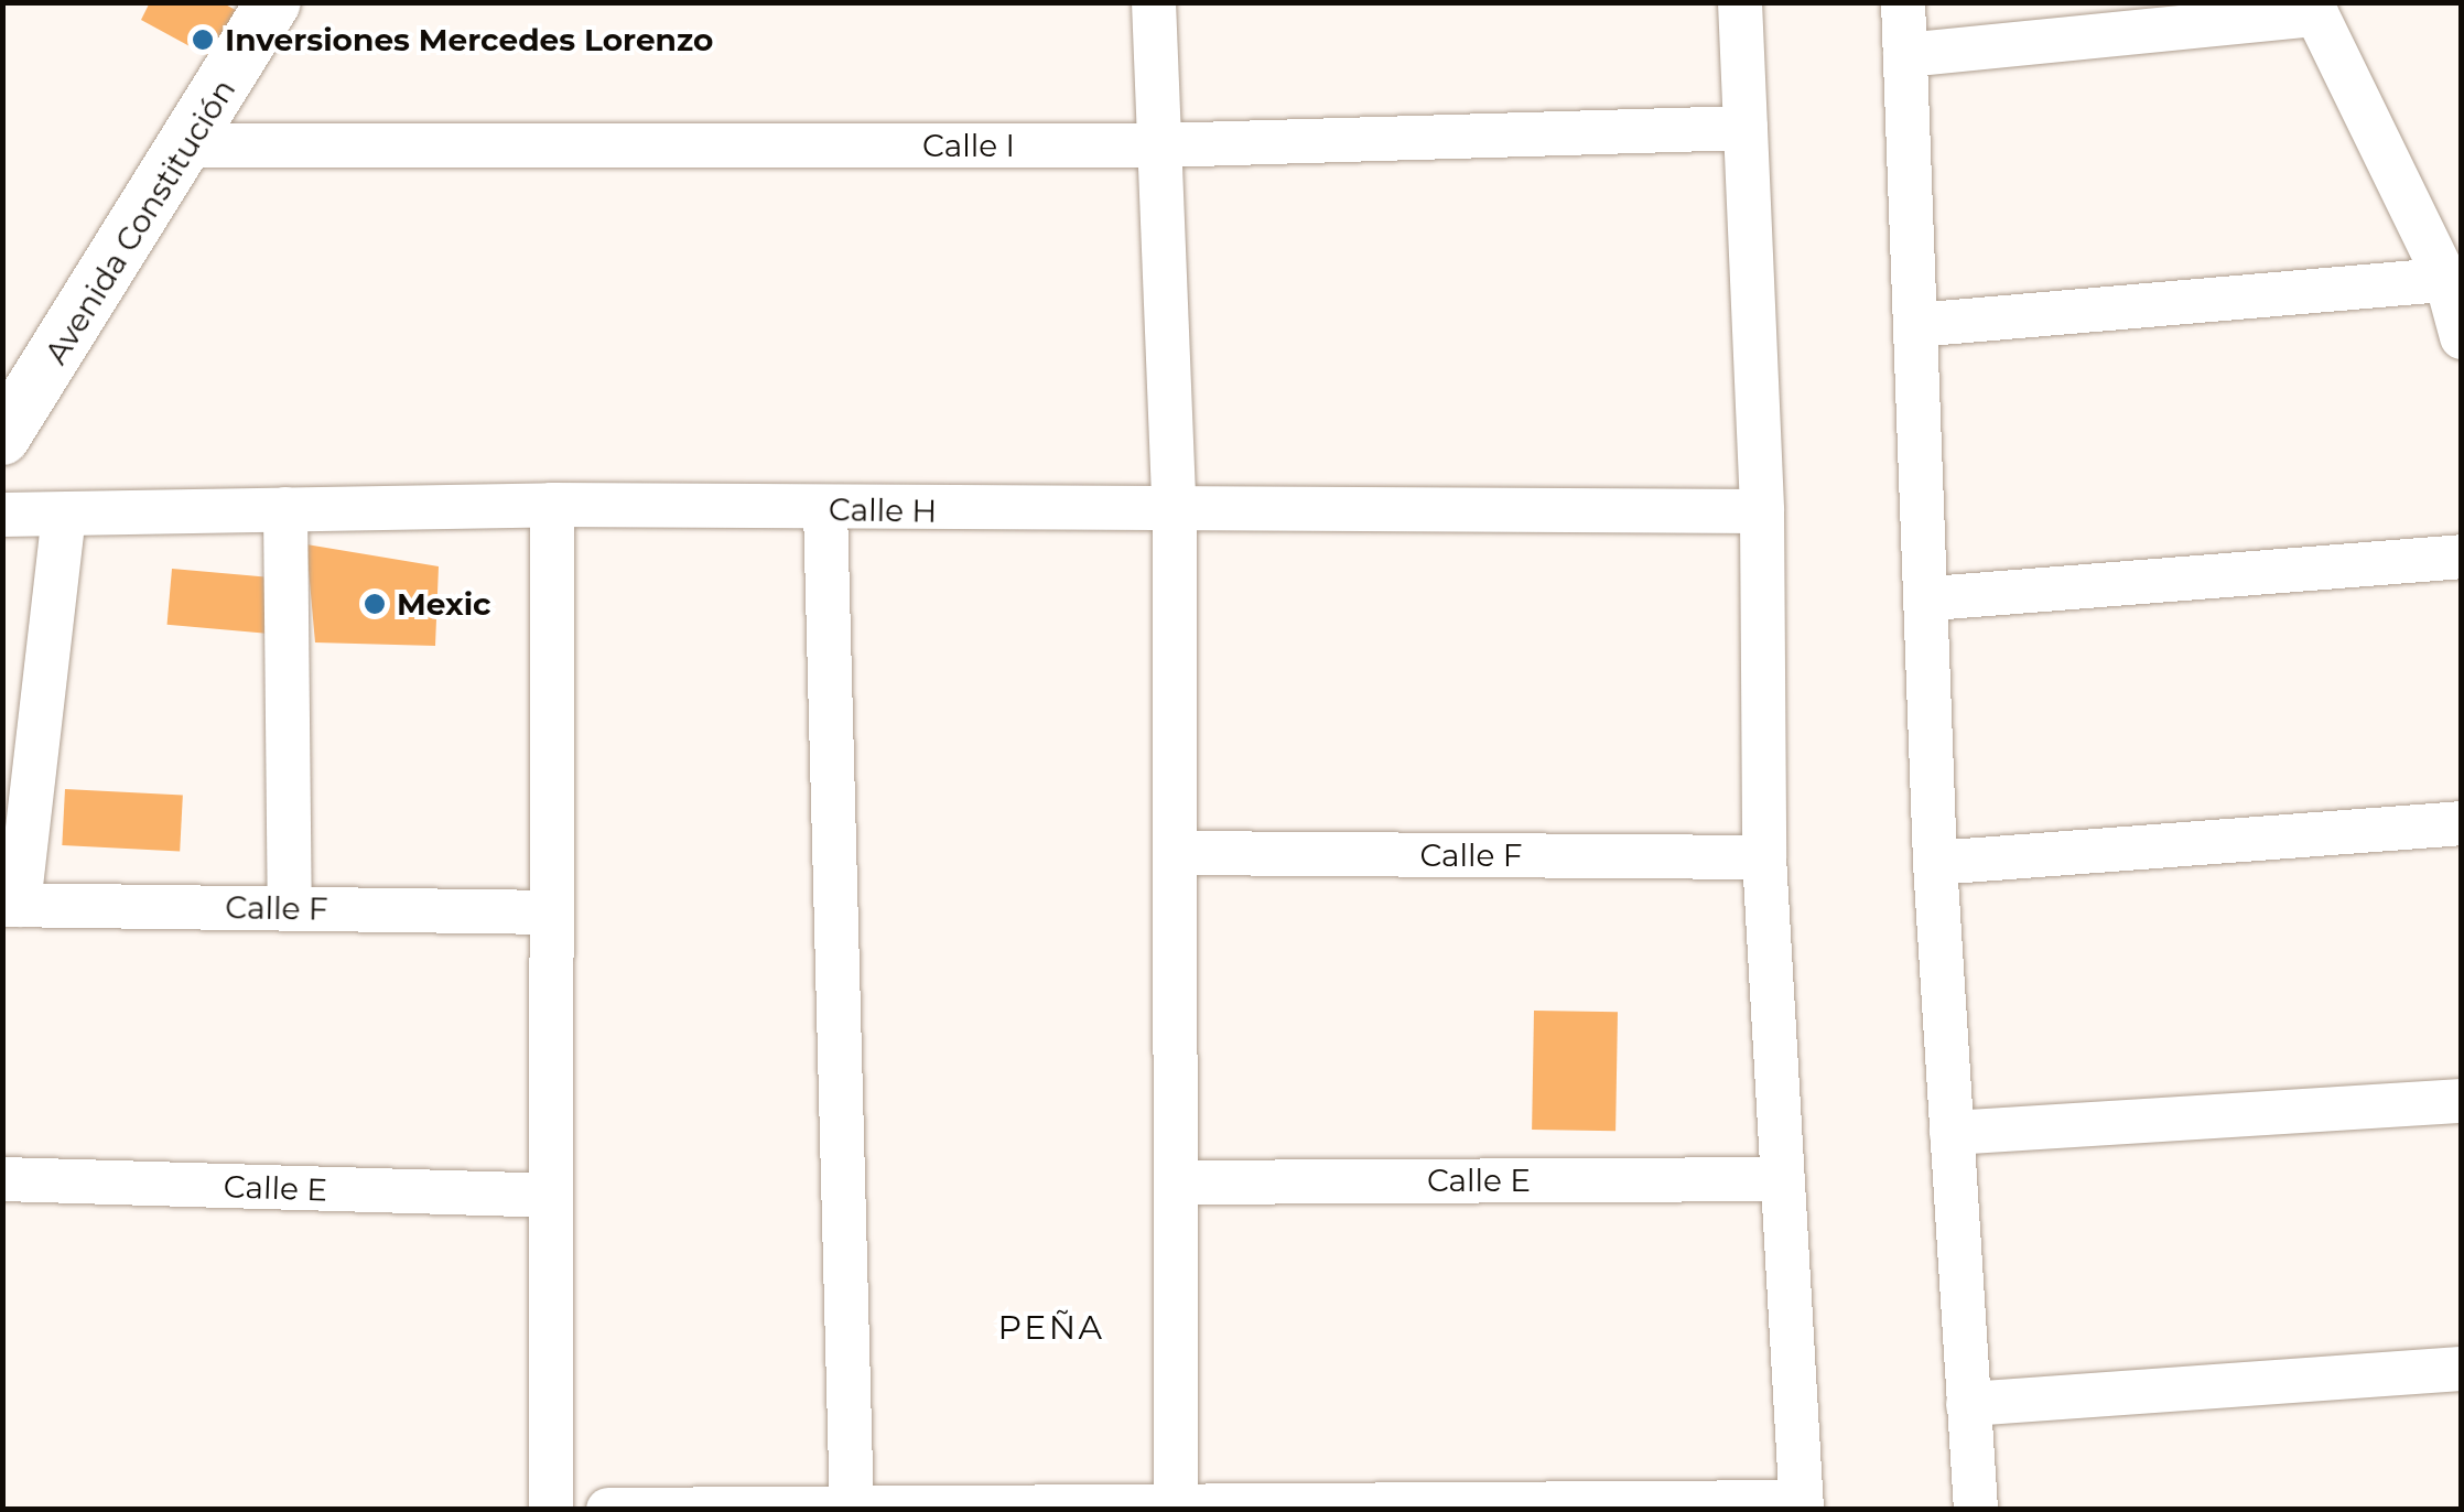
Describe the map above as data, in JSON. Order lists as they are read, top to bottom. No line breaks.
{"streets":{"street":["Calle I","Avenida Constitución","Calle H","Calle F","Calle E"]},"crossings":[["Calle I","Avenida Constitución"]],"districts":["PEÑA"],"places":["Inversiones Mercedes Lorenzo","Mexic"]}
